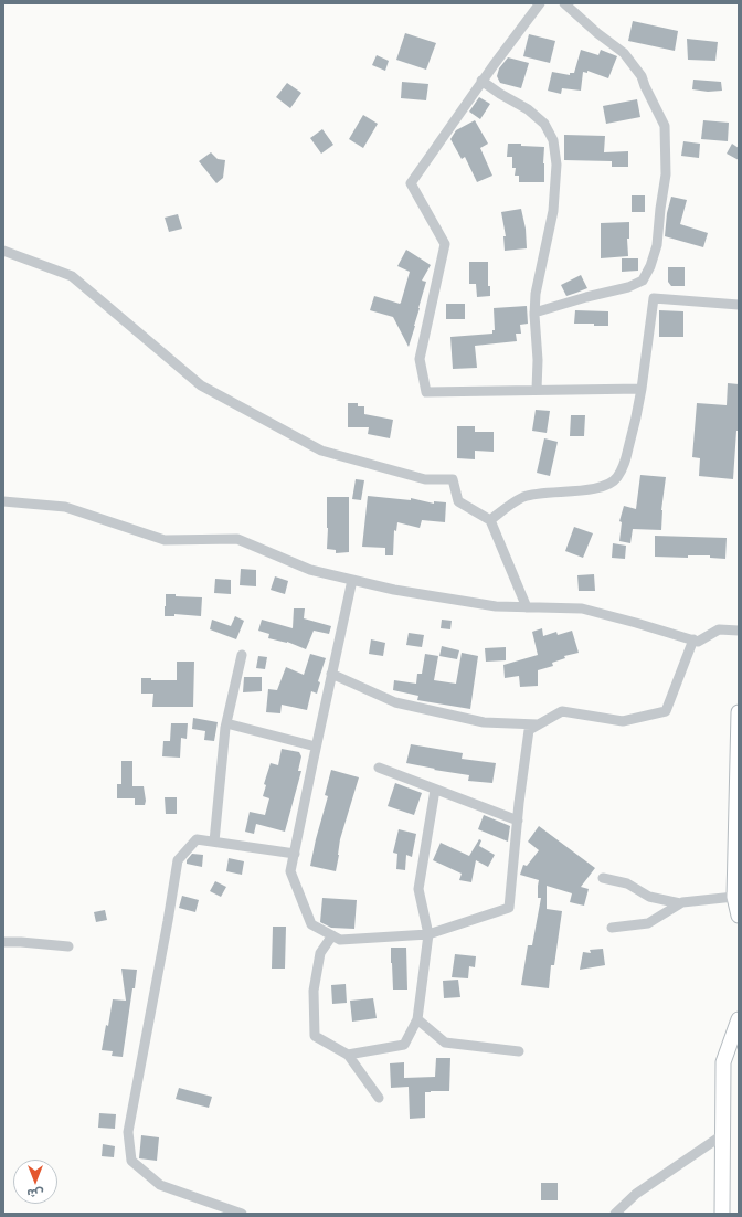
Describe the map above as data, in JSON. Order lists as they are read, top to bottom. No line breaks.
{"north":"bottom"}
